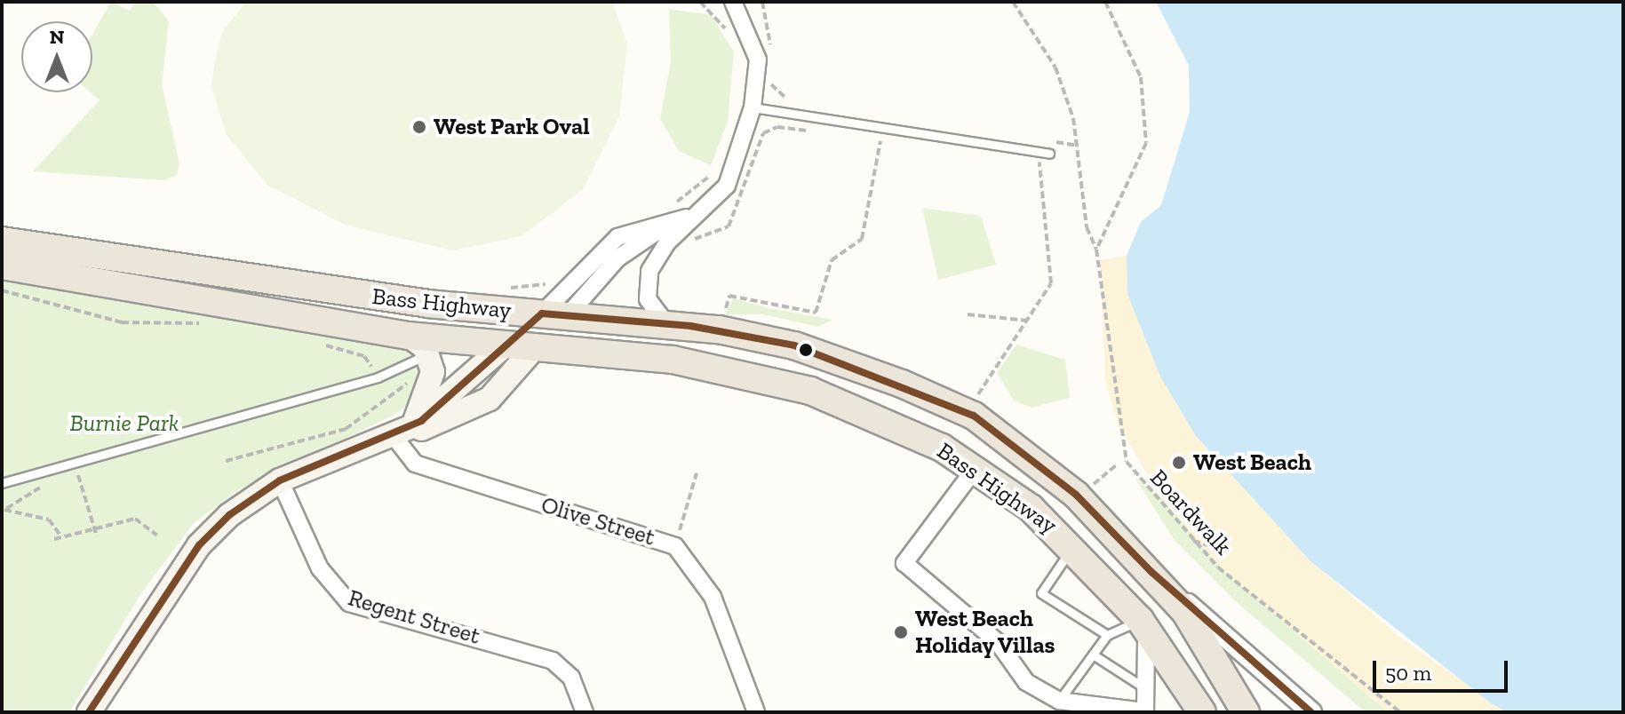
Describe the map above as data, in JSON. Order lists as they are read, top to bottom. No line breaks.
{"streets":{"highway":["Bass Highway"],"street":["Olive Street","Regent Street"],"path":["Boardwalk"]},"parks":["Burnie Park"],"places":["West Park Oval","West Beach","West Beach Holiday Villas"],"scale_bar":"50 m","north":"top"}
